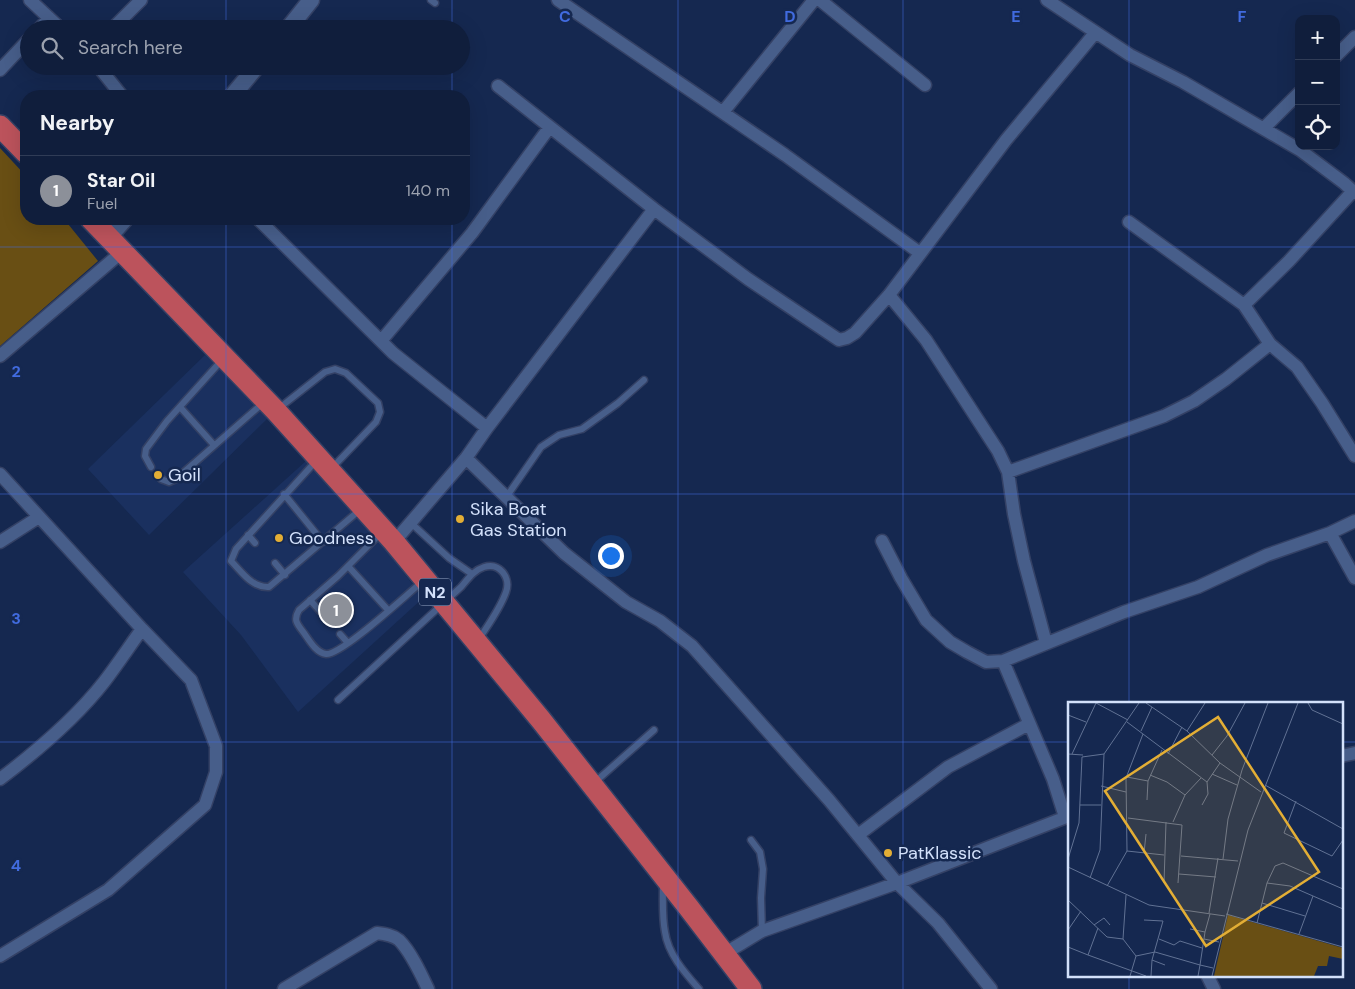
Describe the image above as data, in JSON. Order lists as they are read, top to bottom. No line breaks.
{"streets":{"highway":["N2"]},"places":["Goil","Sika Boat Gas Station","Goodness","PatKlassic"],"page":{"map_buttons":["+","−"],"search":"Search here","heading":"Nearby","list":[{"mark":"1","name":"Star Oil","note":"Fuel","value":"140 m"}],"pins":"1"},"grid":{"columns":["C","D","E","F"],"rows":["2","3","4"]}}
